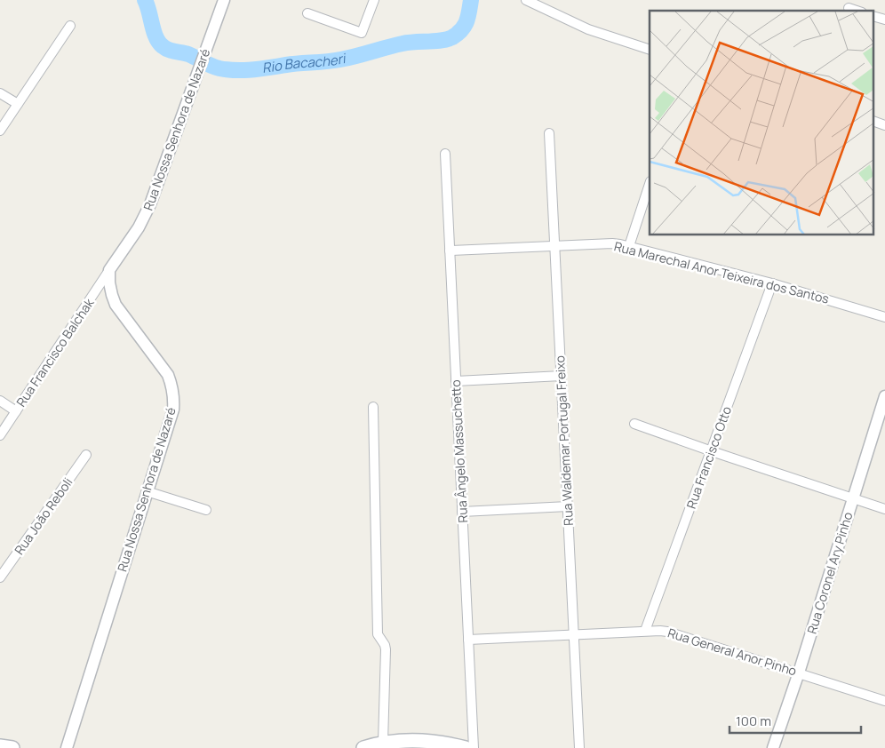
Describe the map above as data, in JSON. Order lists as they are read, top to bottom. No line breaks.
{"streets":{"street":["Rua Nossa Senhora de Nazaré","Rua Marechal Anor Teixeira dos Santos","Rua Francisco Balchak","Rua Waldemar Portugal Freixo","Rua Ângelo Massuchetto","Rua Francisco Otto","Rua João Reboli","Rua Coronel Ary Pinho","Rua General Anor Pinho"]},"crossings":[["Rua Nossa Senhora de Nazaré","Rua Francisco Balchak"],["Rua Marechal Anor Teixeira dos Santos","Rua Waldemar Portugal Freixo"],["Rua Marechal Anor Teixeira dos Santos","Rua Ângelo Massuchetto"],["Rua Marechal Anor Teixeira dos Santos","Rua Francisco Otto"],["Rua Waldemar Portugal Freixo","Rua General Anor Pinho"],["Rua Ângelo Massuchetto","Rua General Anor Pinho"],["Rua Francisco Otto","Rua General Anor Pinho"],["Rua Coronel Ary Pinho","Rua General Anor Pinho"]],"water":["Rio Bacacheri"],"scale_bar":"100 m"}
